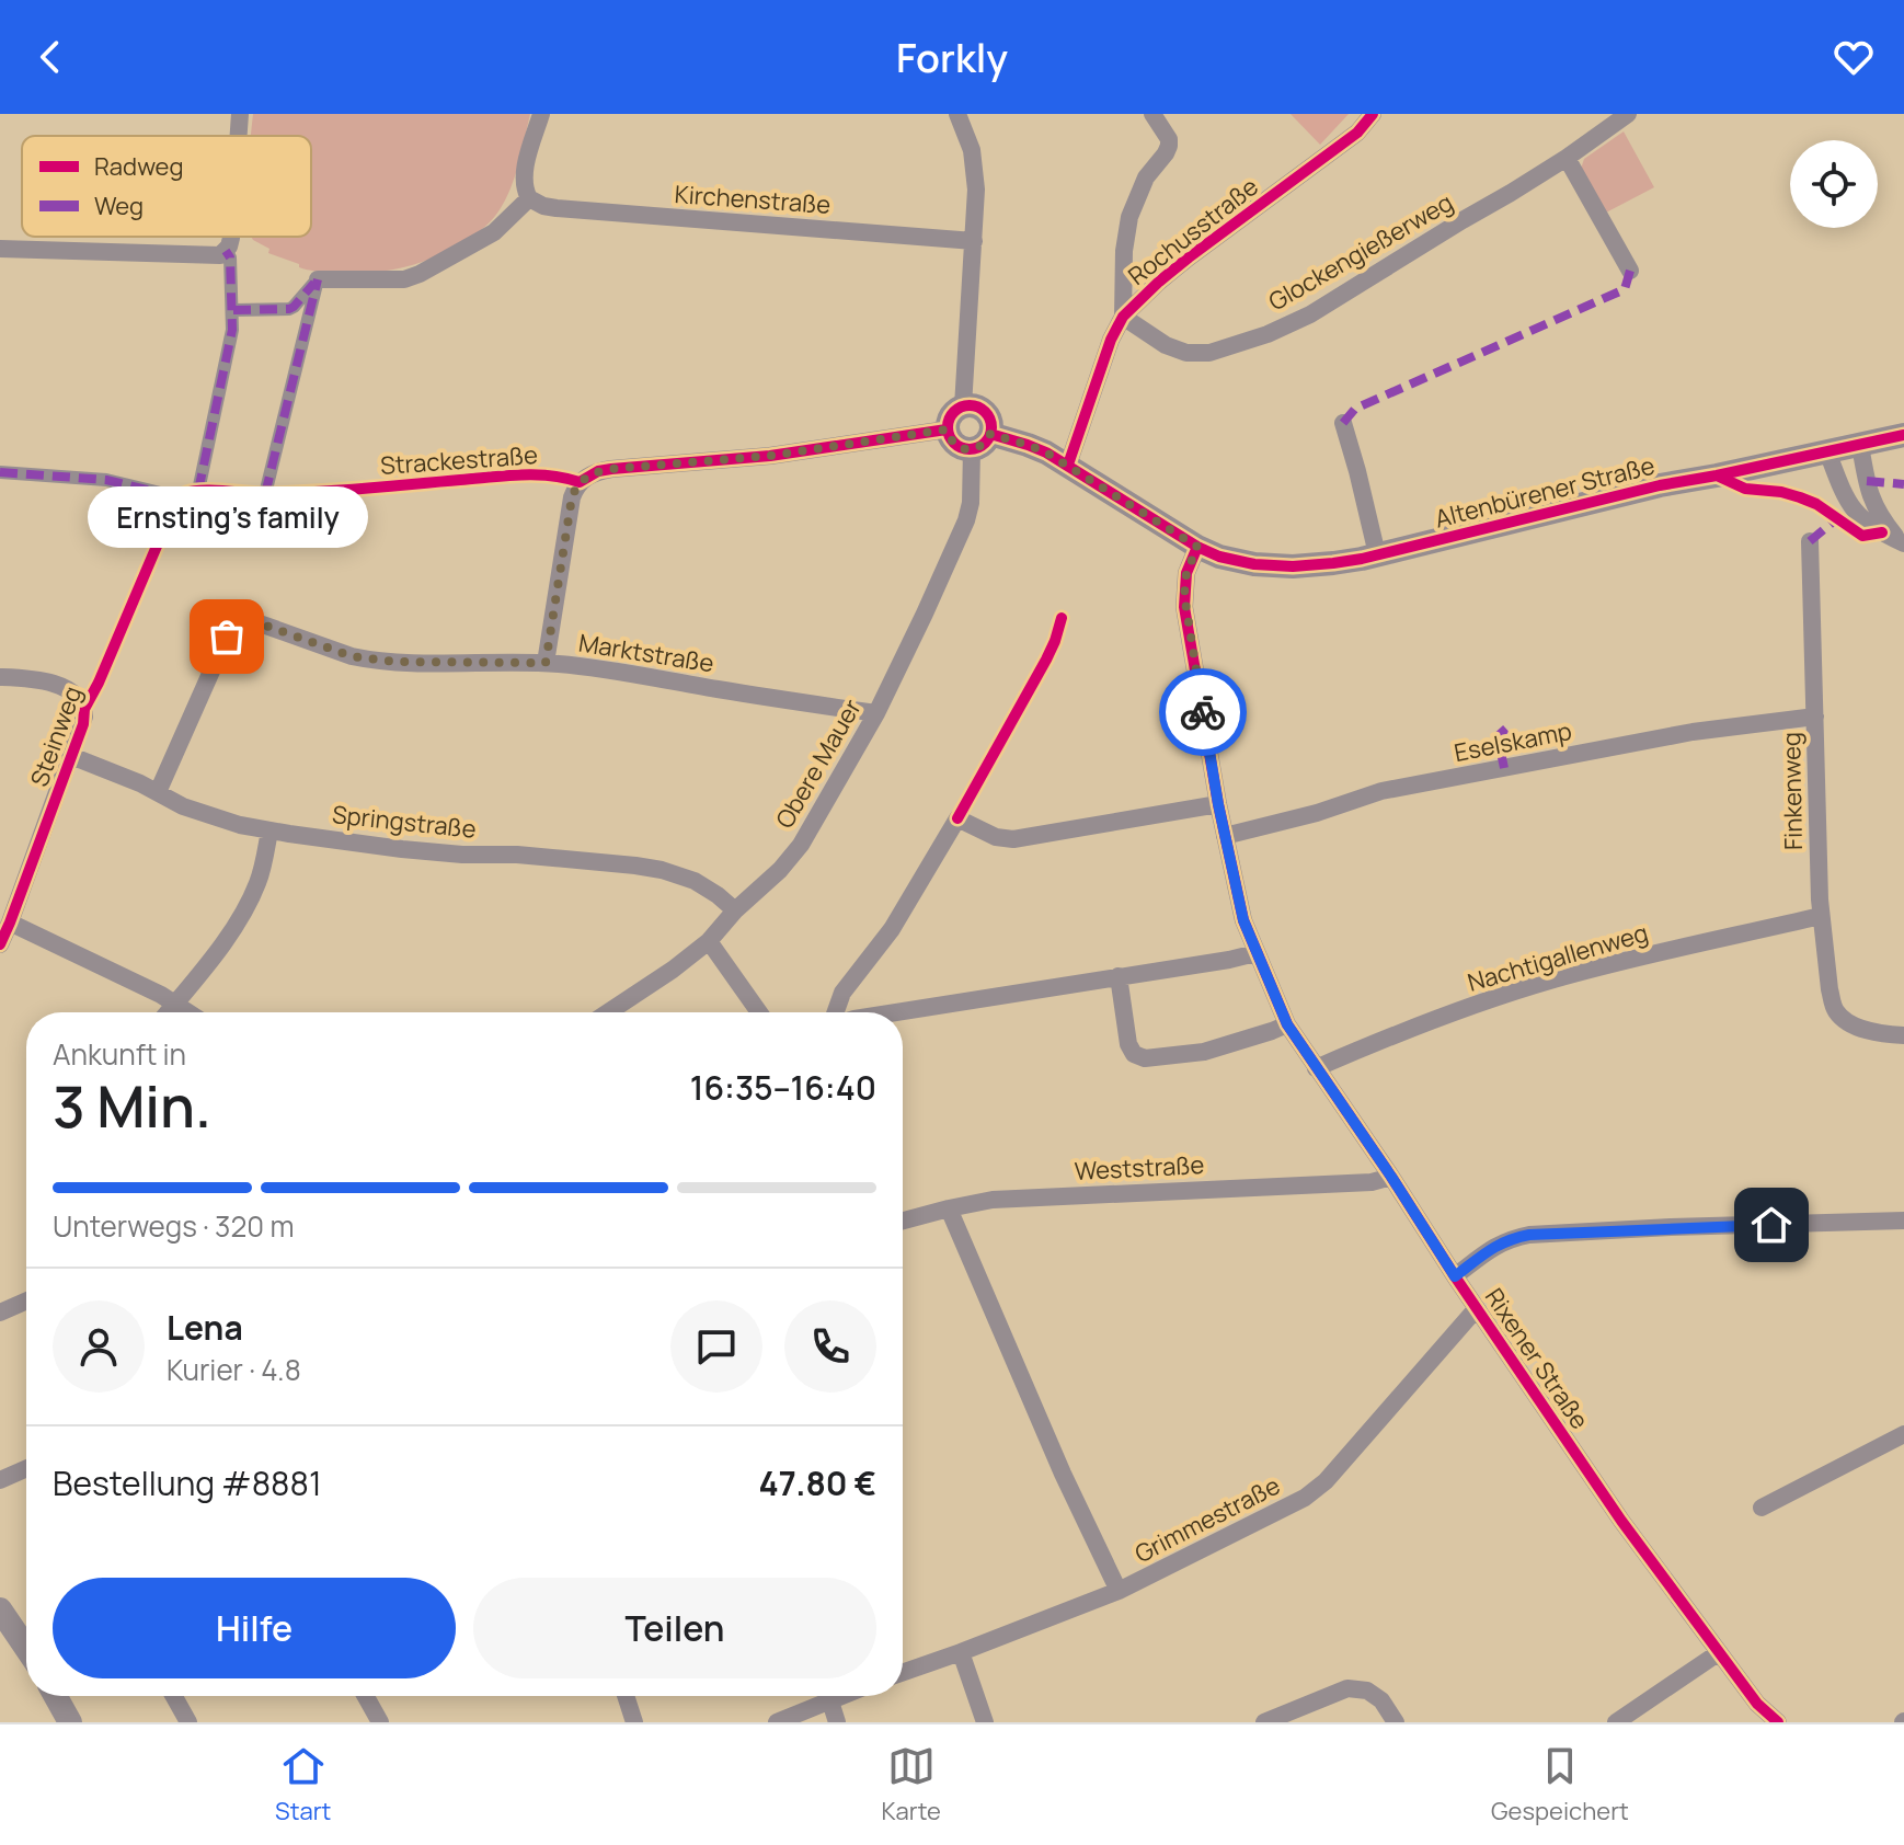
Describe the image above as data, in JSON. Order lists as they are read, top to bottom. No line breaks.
{"streets":{"street":["Kirchenstraße","Rochusstraße","Glockengießerweg","Strackestraße","Altenbürener Straße","Marktstraße","Steinweg","Eselskamp","Obere Mauer","Finkenweg","Springstraße","Nachtigallenweg","Weststraße","Rixener Straße","Grimmestraße"]},"crossings":[["Rochusstraße","Glockengießerweg"],["Strackestraße","Steinweg"],["Strackestraße","Obere Mauer"],["Altenbürener Straße","Rixener Straße"],["Marktstraße","Obere Mauer"],["Marktstraße","Springstraße"],["Steinweg","Springstraße"],["Eselskamp","Finkenweg"],["Eselskamp","Rixener Straße"],["Obere Mauer","Springstraße"],["Finkenweg","Nachtigallenweg"],["Nachtigallenweg","Rixener Straße"],["Weststraße","Rixener Straße"],["Rixener Straße","Grimmestraße"]],"places":["Ernsting's family"],"legend":["Radweg","Weg"],"page":{"header":"Forkly","bubble":"Ernsting's family","heading":["3 Min.","Ankunft in","16:35–16:40"],"panel":["Lena","Kurier · 4.8","Bestellung #8881","47.80 €"],"bar":"Unterwegs · 320 m","buttons":["Hilfe","Teilen"],"tabs":["Start","Karte","Gespeichert"]}}
